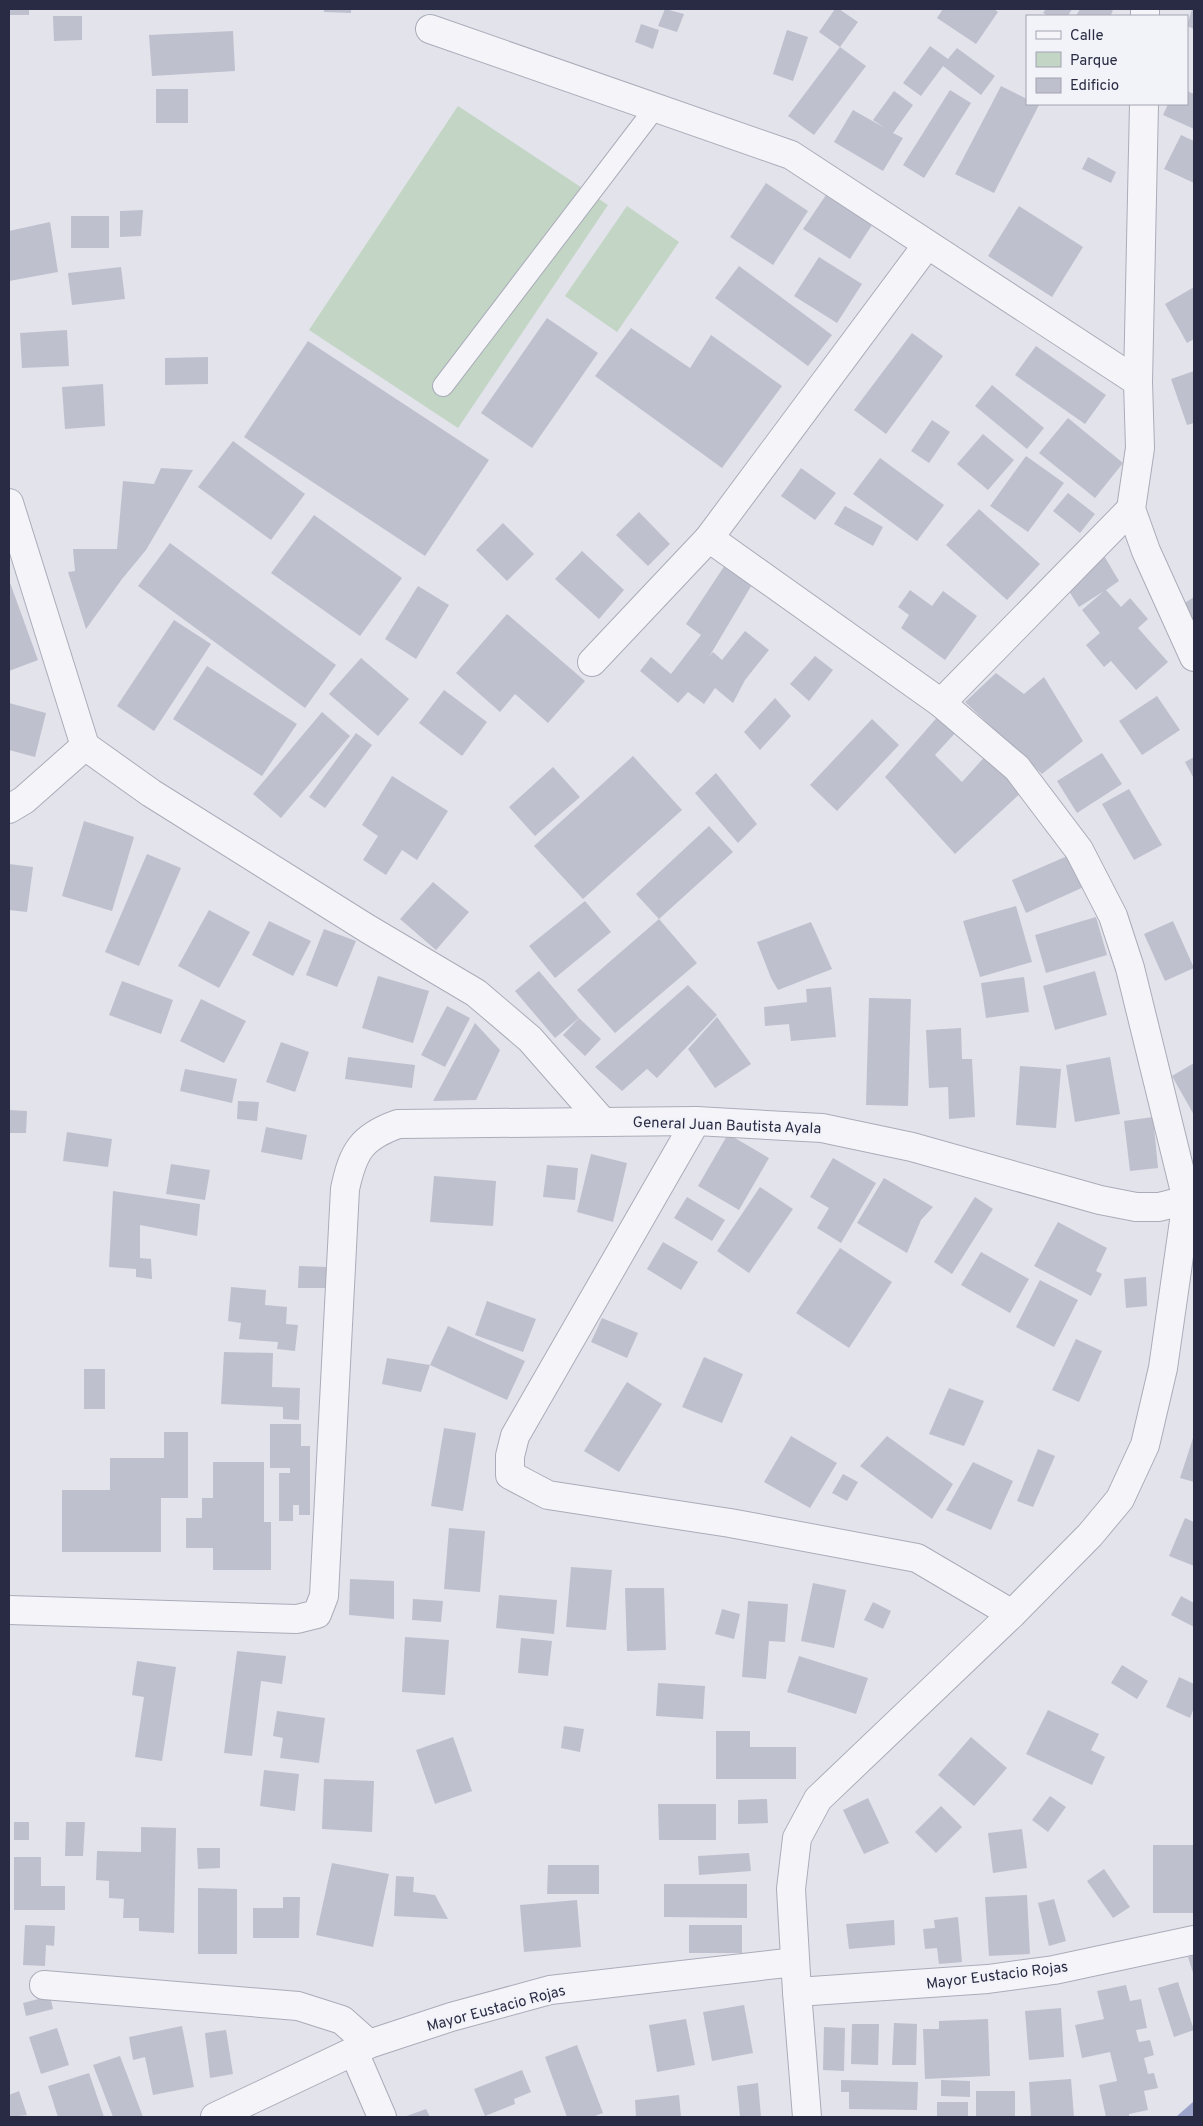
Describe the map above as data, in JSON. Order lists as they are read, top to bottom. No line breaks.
{"streets":{"street":["General Juan Bautista Ayala","Mayor Eustacio Rojas"]},"legend":["Calle","Parque","Edificio"]}
